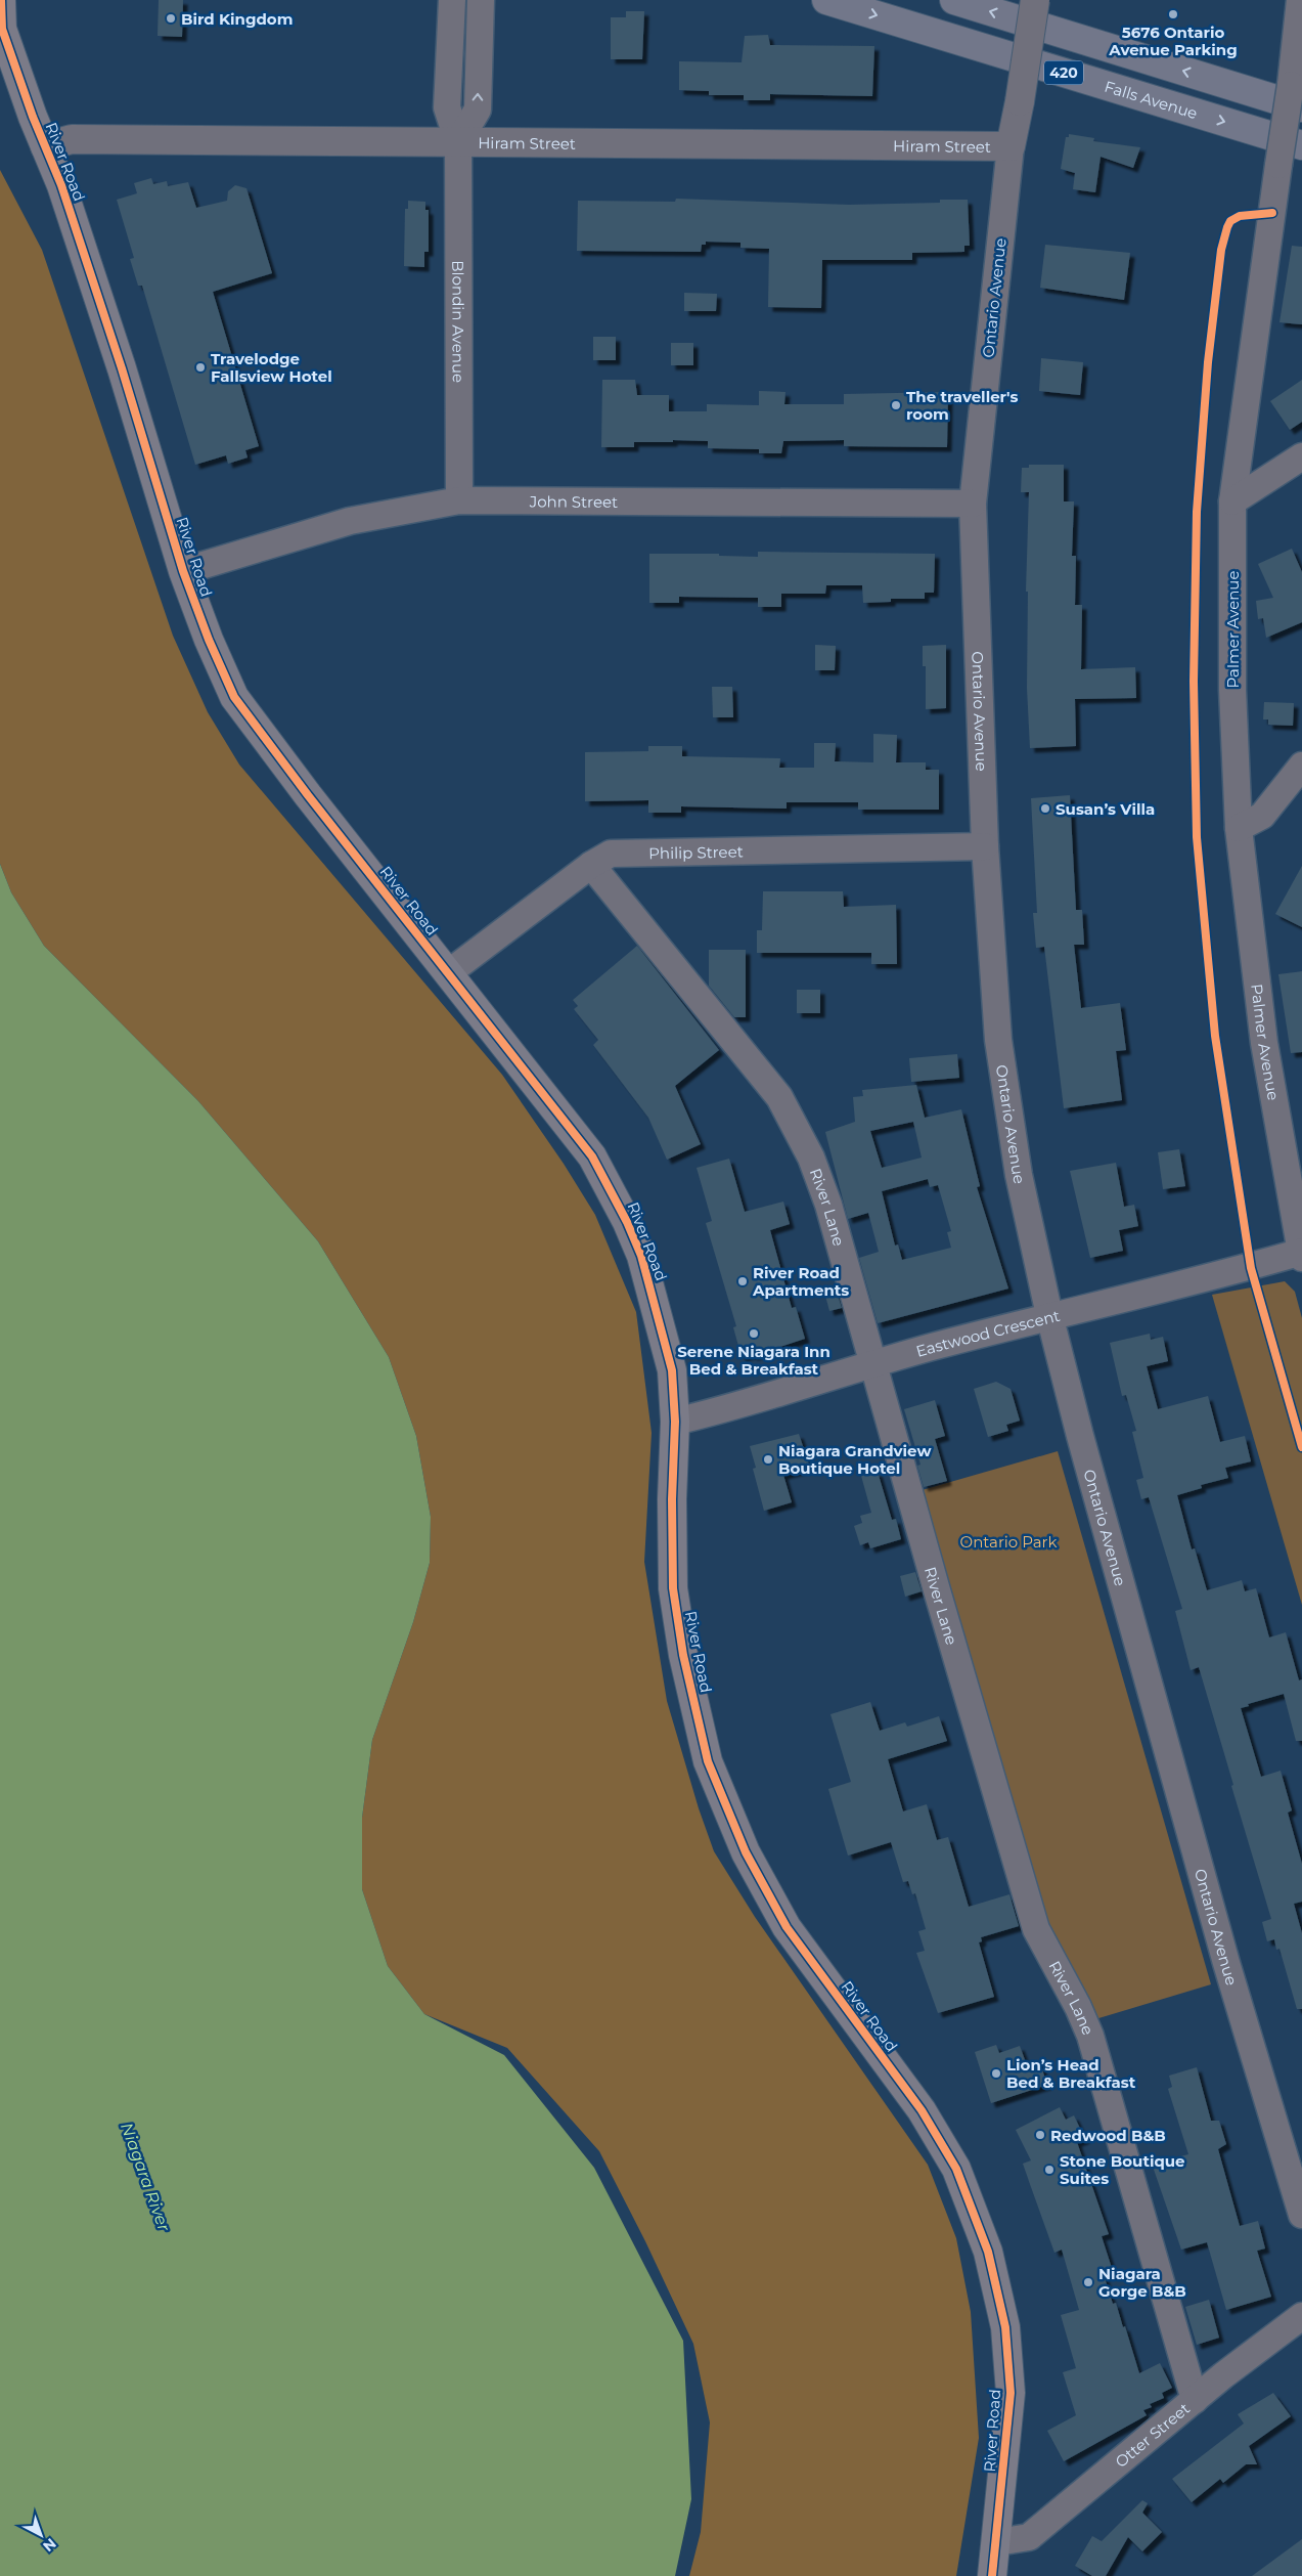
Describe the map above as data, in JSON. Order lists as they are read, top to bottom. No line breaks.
{"streets":{"highway":["420","Falls Avenue"],"main road":["River Road"],"street":["Hiram Street","Ontario Avenue","Blondin Avenue","John Street","Palmer Avenue","Philip Street","River Lane","Eastwood Crescent","Otter Street"]},"crossings":[["420","Palmer Avenue"],["Hiram Street","River Road"],["Hiram Street","Ontario Avenue"],["Hiram Street","Blondin Avenue"],["River Road","John Street"],["River Road","Philip Street"],["River Road","Eastwood Crescent"],["River Road","Otter Street"],["Ontario Avenue","John Street"],["Ontario Avenue","Philip Street"],["Ontario Avenue","Eastwood Crescent"],["Blondin Avenue","John Street"],["Palmer Avenue","Eastwood Crescent"],["Philip Street","River Lane"],["River Lane","Eastwood Crescent"],["River Lane","Otter Street"]],"water":["Niagara River"],"parks":["Ontario Park"],"places":["5676 Ontario Avenue Parking","Bird Kingdom","Travelodge Fallsview Hotel","The traveller's room","Susan’s Villa","River Road Apartments","Serene Niagara Inn Bed & Breakfast","Niagara Grandview Boutique Hotel","Lion’s Head Bed & Breakfast","Redwood B&B","Stone Boutique Suites","Niagara Gorge B&B"],"north":"bottom right"}
